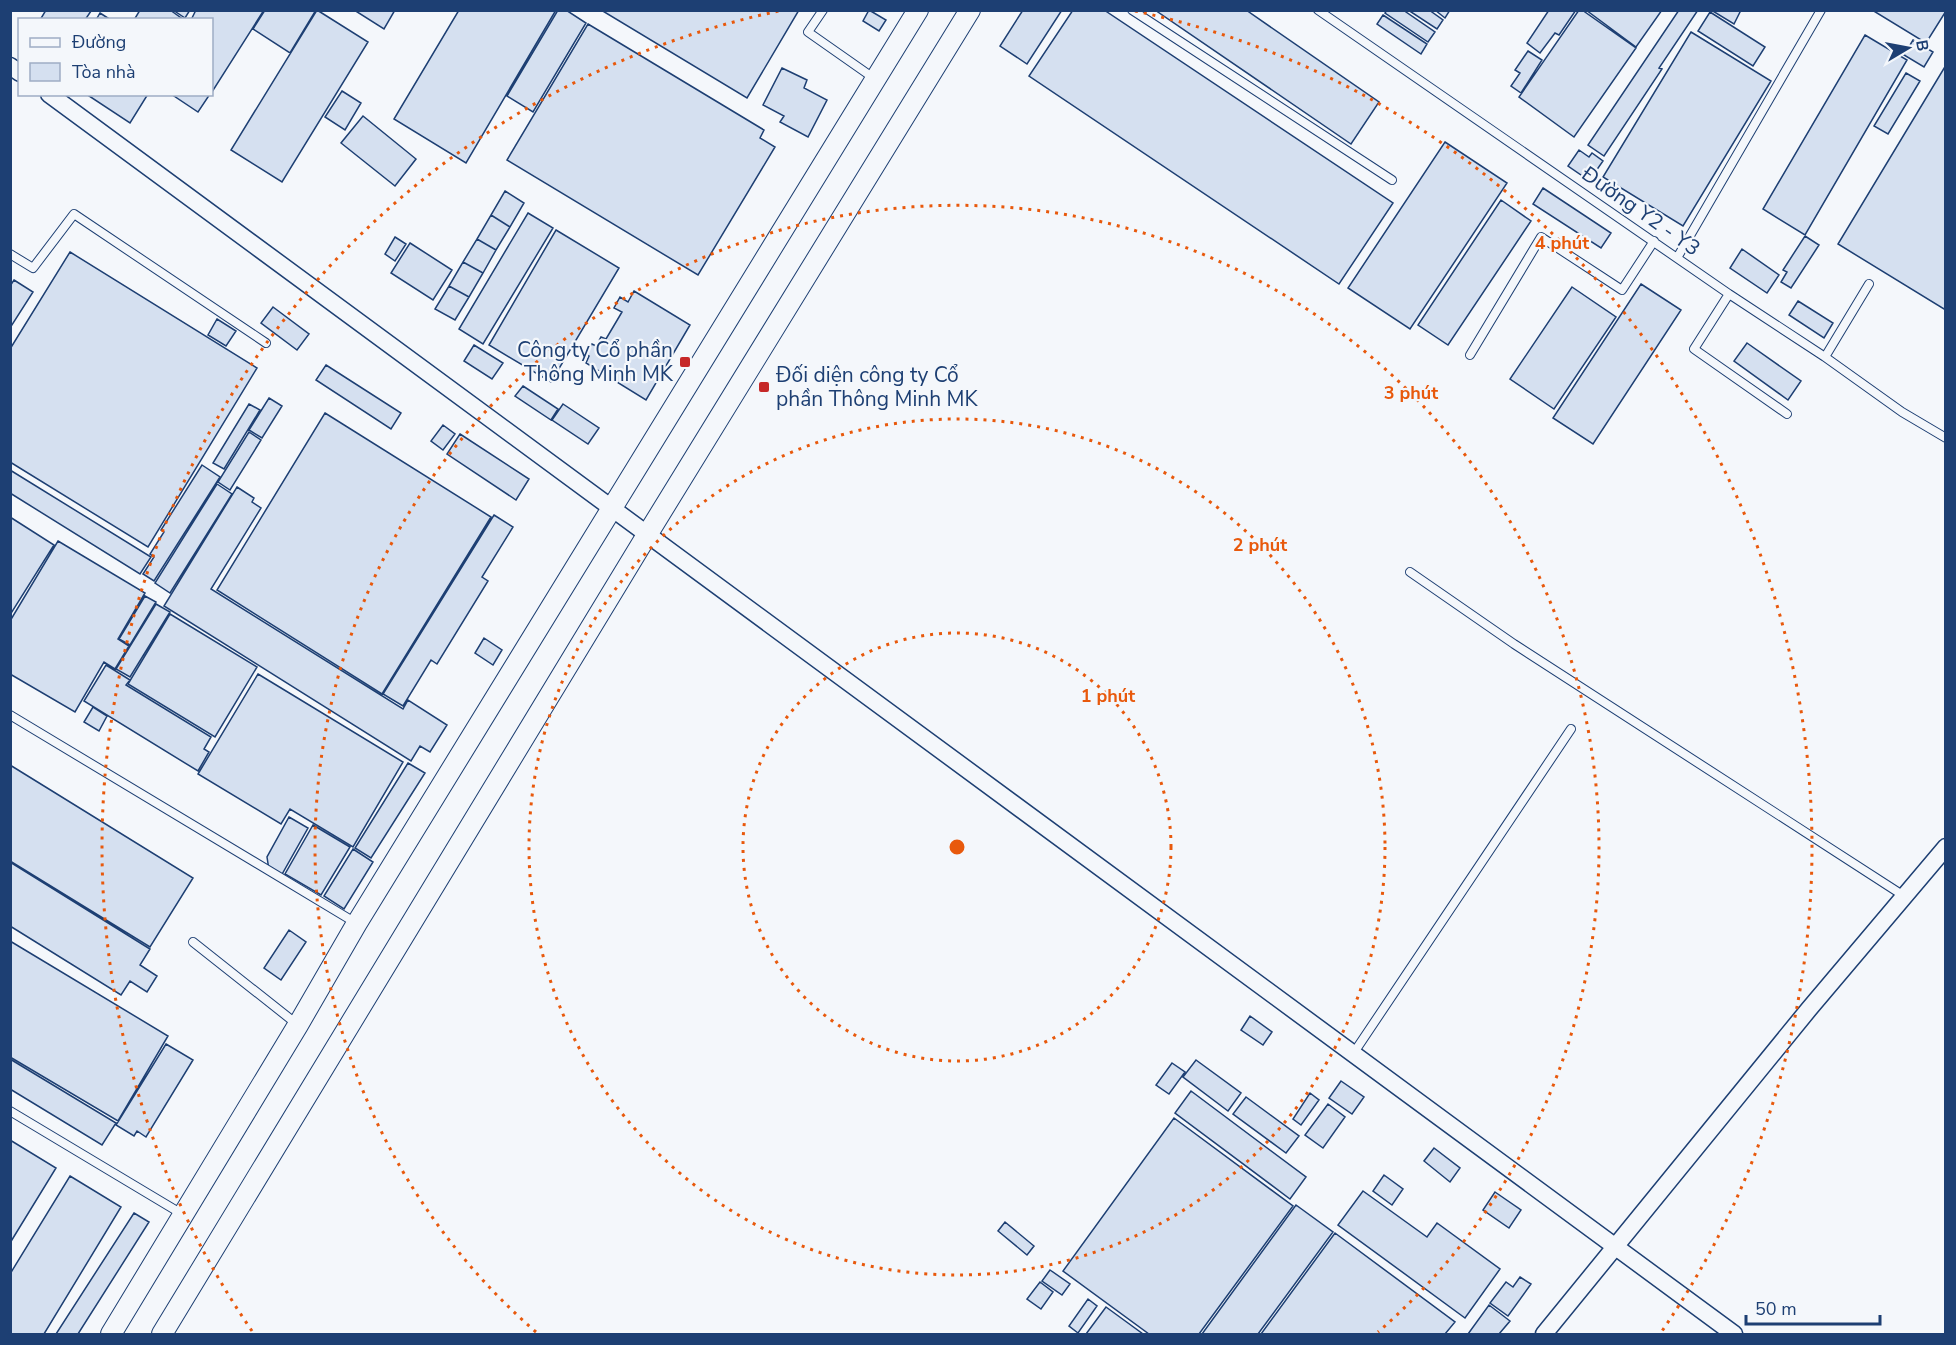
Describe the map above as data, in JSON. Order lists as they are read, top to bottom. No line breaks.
{"streets":{"lane":["Đường Y2 - Y3"]},"places":{"transit":["Công ty Cổ phần Thông Minh MK","Đối diện công ty Cổ phần Thông Minh MK"]},"legend":["Đường","Tòa nhà"],"scale_bar":"50 m","north":"right","rings":["4 phút","3 phút","2 phút","1 phút"]}
